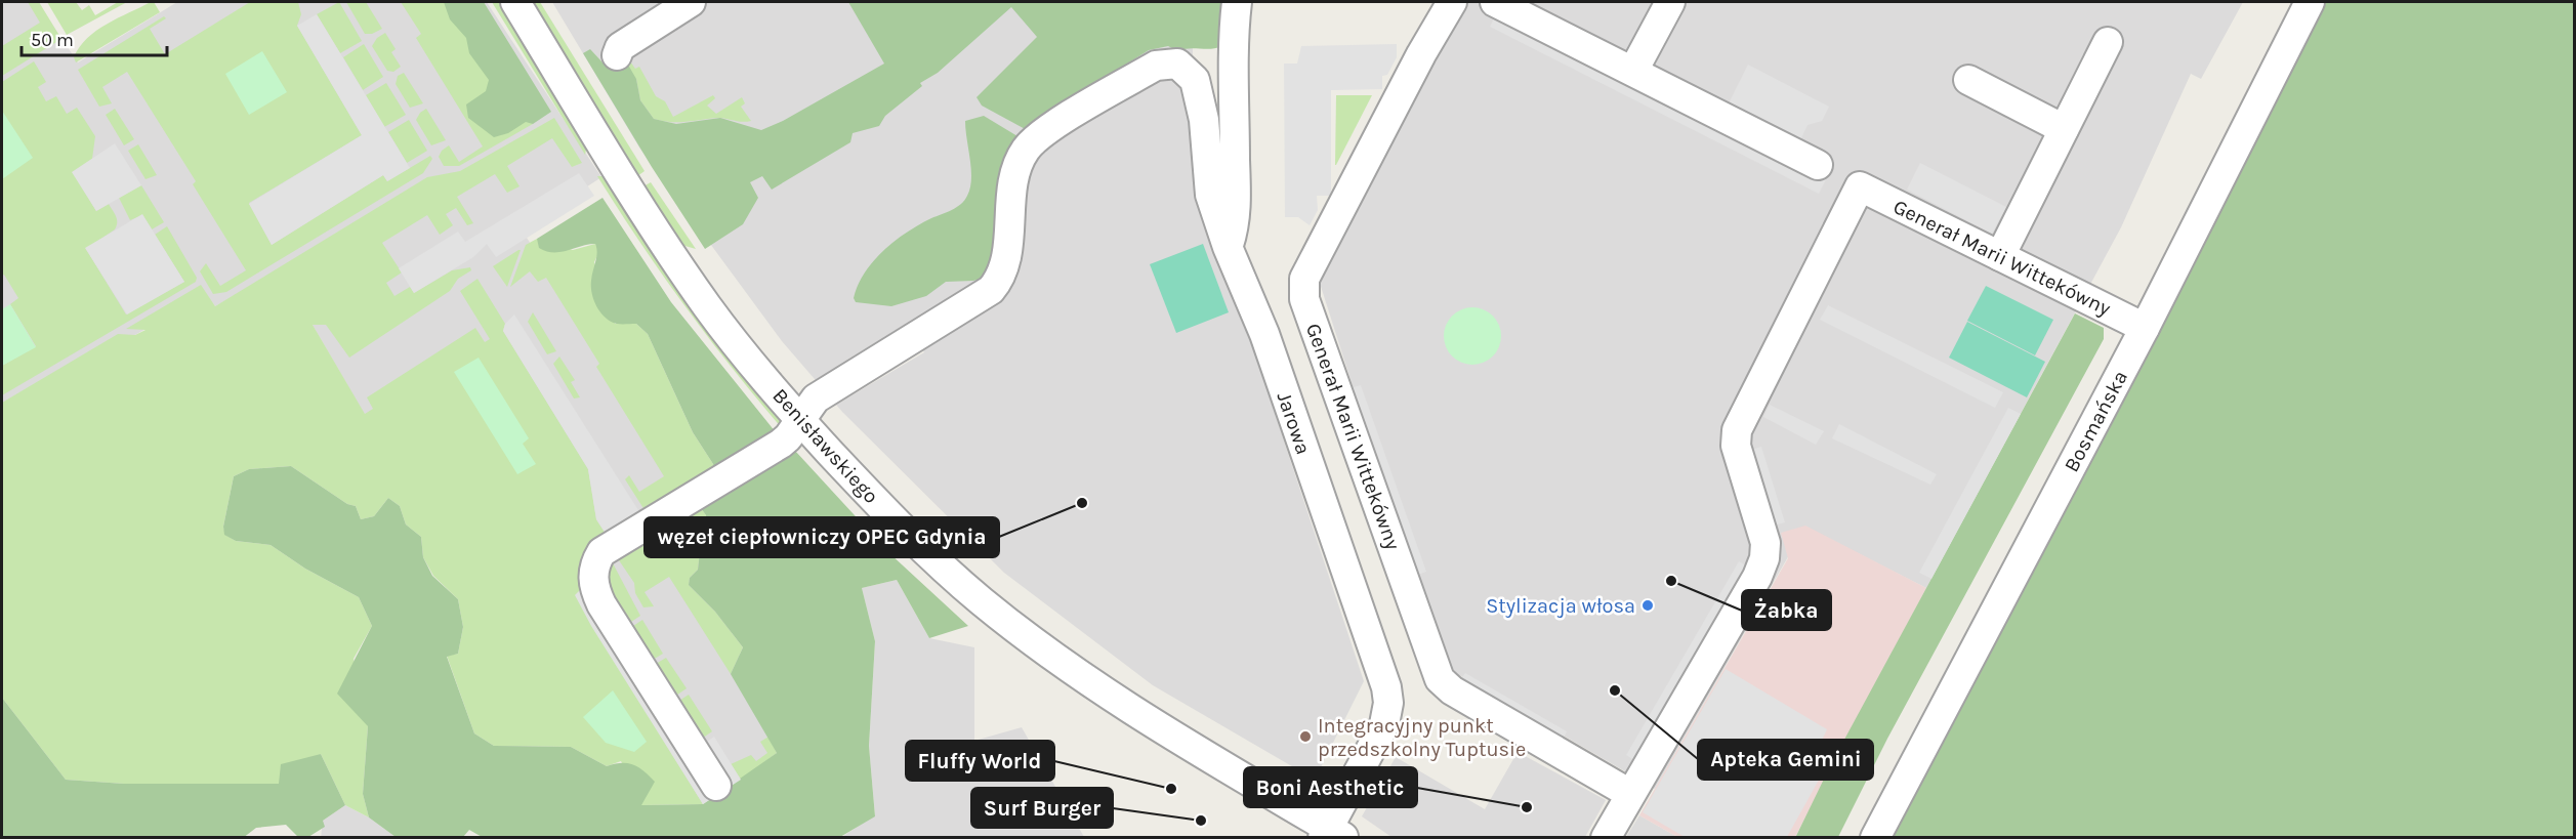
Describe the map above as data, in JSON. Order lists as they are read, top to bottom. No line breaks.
{"streets":{"street":["Generał Marii Wittekówny","Bosmańska","Jarowa","Benisławskiego"]},"crossings":[["Generał Marii Wittekówny","Bosmańska"],["Jarowa","Benisławskiego"]],"places":["węzeł ciepłowniczy OPEC Gdynia","Żabka","Stylizacja włosa","Apteka Gemini","Integracyjny punkt przedszkolny Tuptusie","Fluffy World","Boni Aesthetic","Surf Burger"],"scale_bar":"50 m"}
